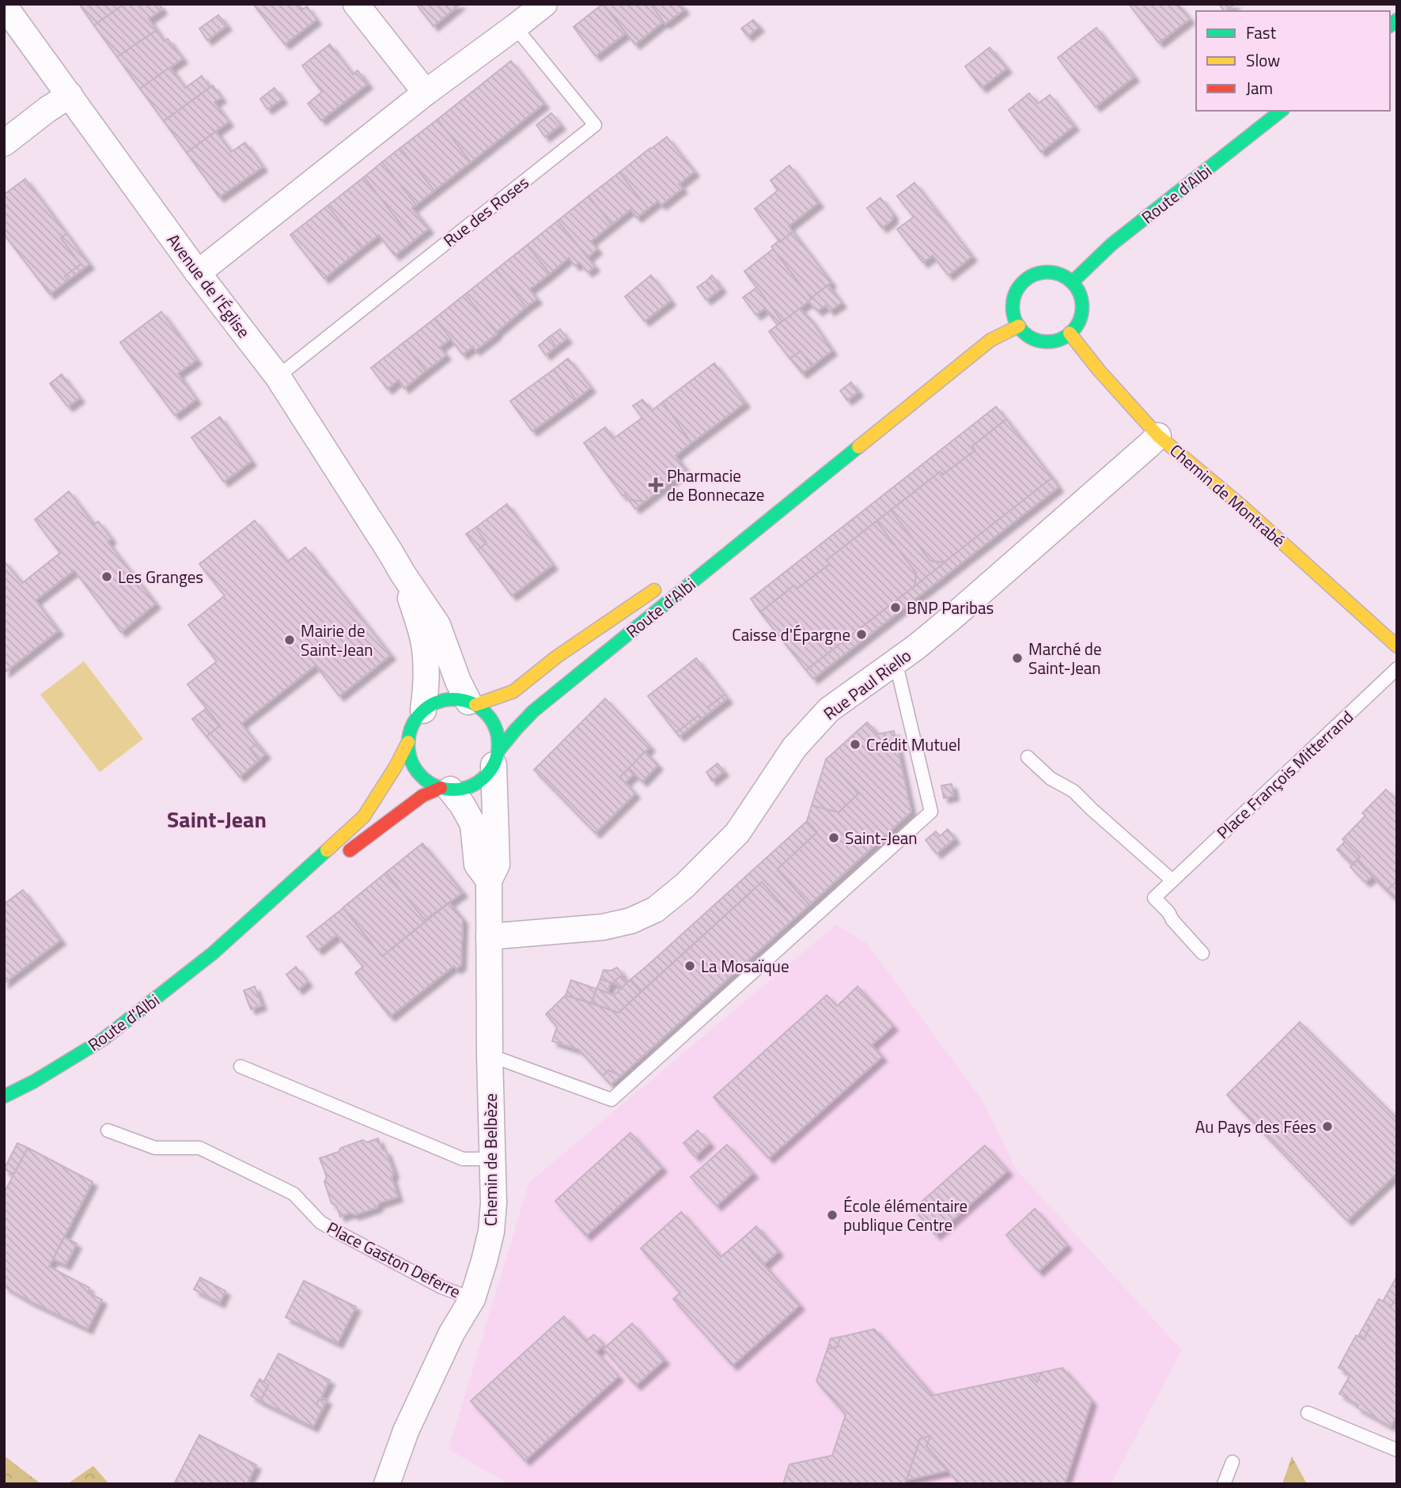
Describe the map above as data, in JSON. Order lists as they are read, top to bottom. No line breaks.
{"streets":{"main road":["Route d'Albi","Chemin de Montrabé"],"street":["Avenue de l'Église","Rue Paul Riello","Chemin de Belbèze"],"lane":["Rue des Roses","Place François Mitterrand","Place Gaston Deferre"]},"crossings":[["Route d'Albi","Avenue de l'Église"],["Route d'Albi","Chemin de Montrabé"],["Route d'Albi","Chemin de Belbèze"],["Rue des Roses","Avenue de l'Église"],["Avenue de l'Église","Chemin de Belbèze"],["Chemin de Montrabé","Rue Paul Riello"],["Rue Paul Riello","Chemin de Belbèze"],["Chemin de Belbèze","Place Gaston Deferre"]],"districts":["Saint-Jean"],"places":{"health":["Pharmacie de Bonnecaze"],"other":["Les Granges","BNP Paribas","Caisse d'Épargne","Mairie de Saint-Jean","Marché de Saint-Jean","Crédit Mutuel","Saint-Jean","La Mosaïque","Au Pays des Fées","École élémentaire publique Centre"]},"legend":["Fast","Slow","Jam"]}
